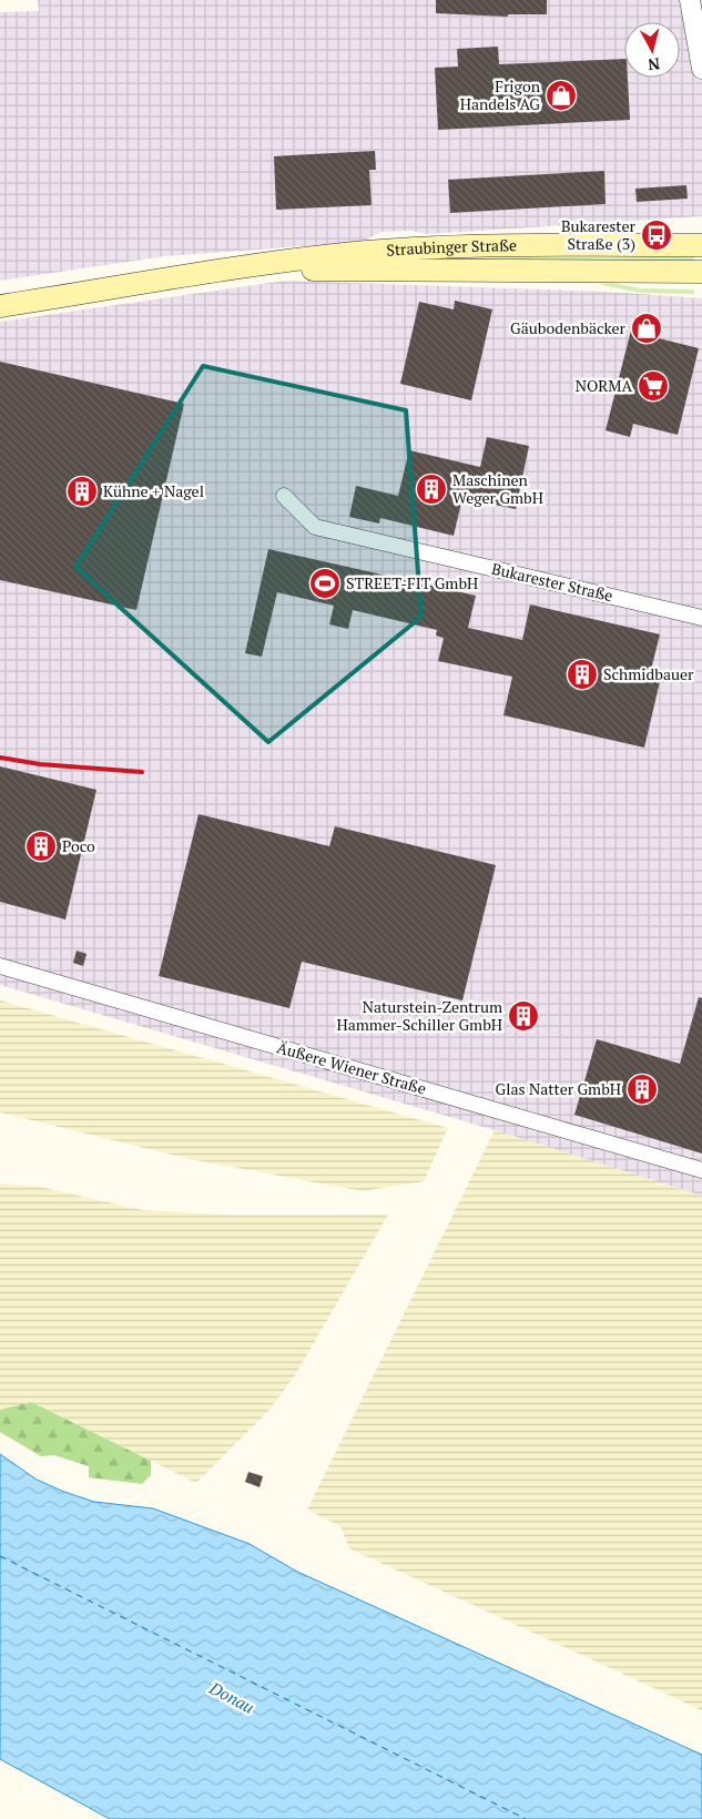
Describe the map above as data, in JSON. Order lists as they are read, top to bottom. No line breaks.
{"streets":{"main road":["Straubinger Straße"],"street":["Bukarester Straße","Äußere Wiener Straße"]},"water":["Donau"],"places":{"shop":["Frigon Handels AG","Gäubodenbäcker"],"bus stop":["Bukarester Straße (3)"],"supermarket":["NORMA"],"building":["Maschinen Weger GmbH","Kühne + Nagel","Schmidbauer","Poco","Naturstein-Zentrum Hammer-Schiller GmbH","Glas Natter GmbH"],"sports":["STREET-FIT GmbH"]},"north":"bottom"}
